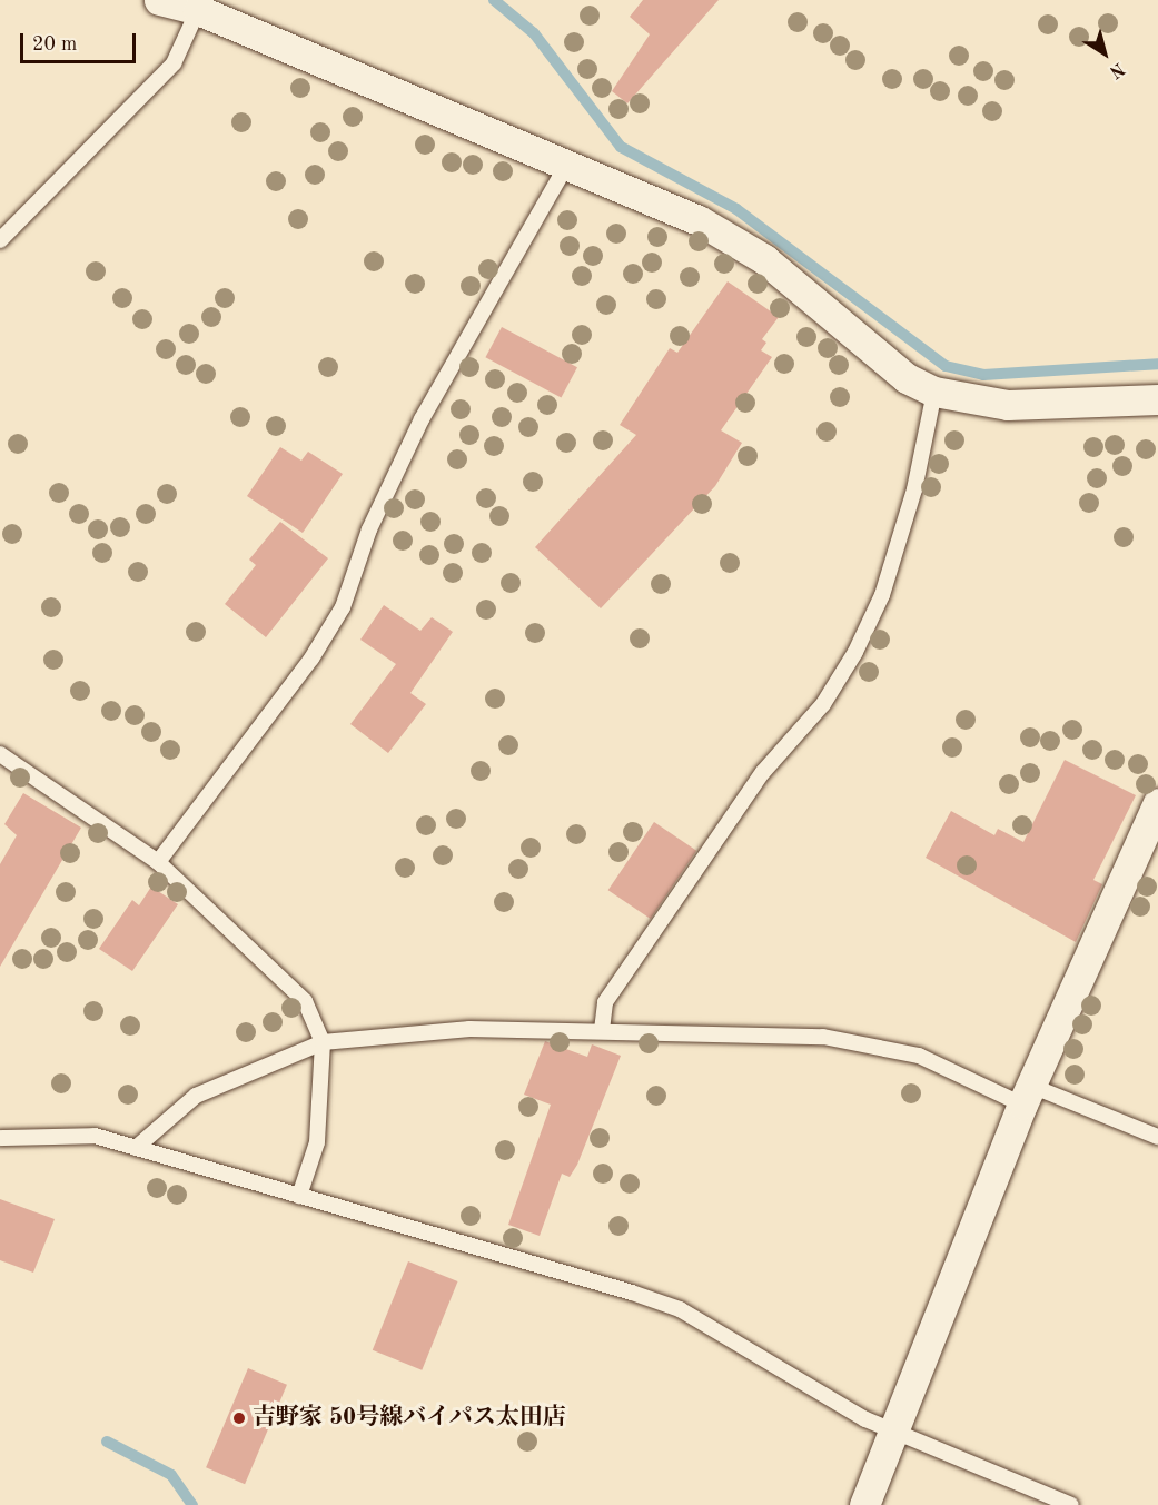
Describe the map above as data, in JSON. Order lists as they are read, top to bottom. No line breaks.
{"places":["吉野家 50号線バイパス太田店"],"scale_bar":"20 m","north":"bottom right"}
